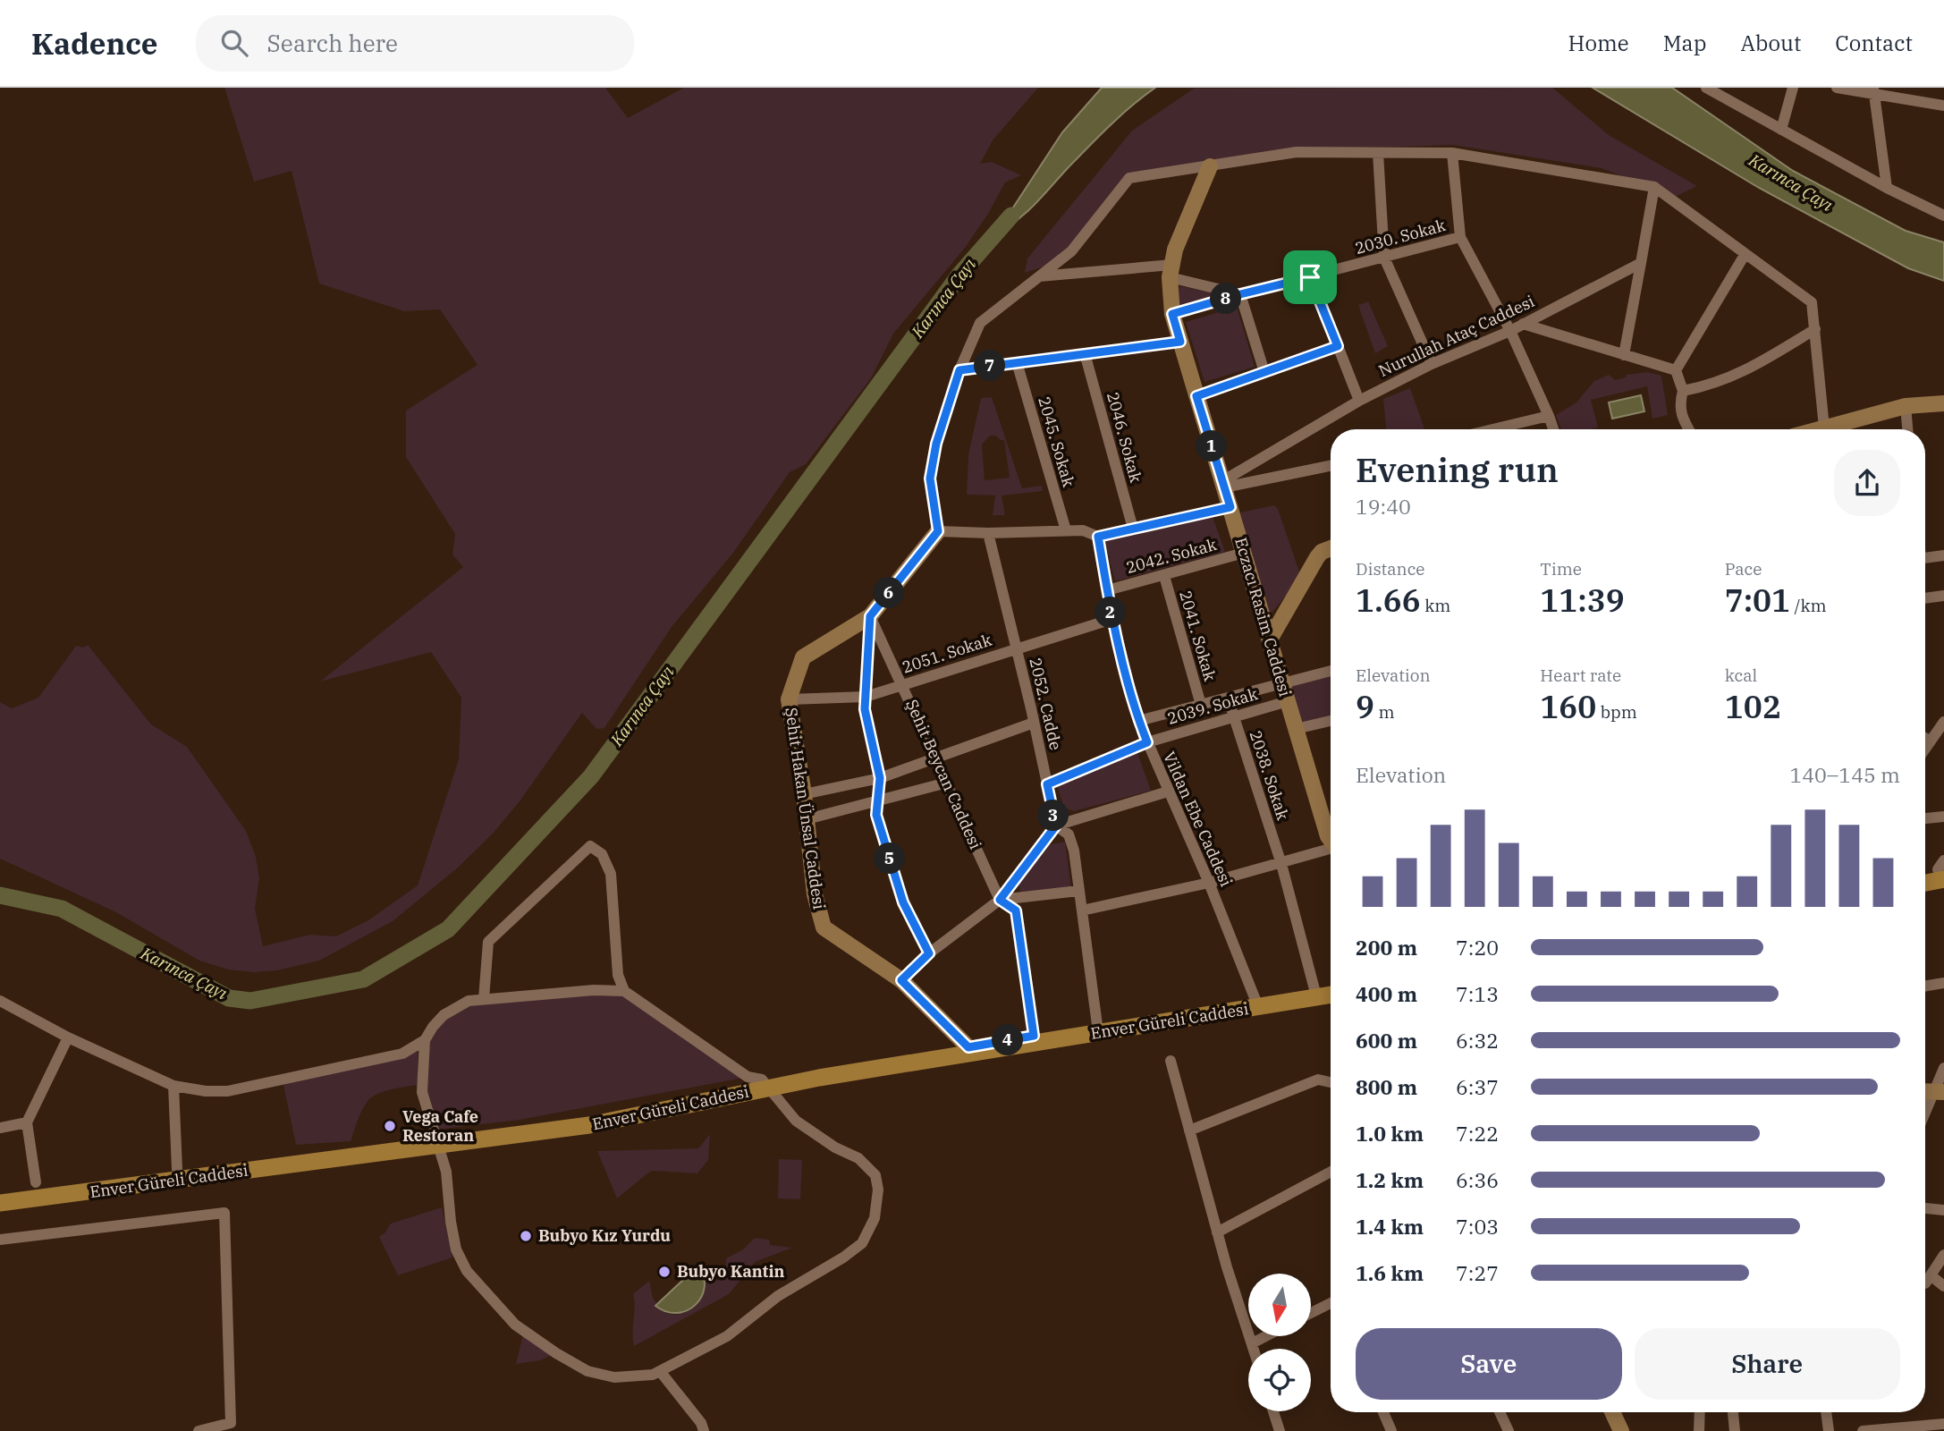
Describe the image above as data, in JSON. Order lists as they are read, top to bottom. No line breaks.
{"streets":{"main road":["Eczacı Rasim Caddesi","Şehit Hakan Ünsal Caddesi","Enver Güreli Caddesi"],"street":["2030. Sokak","Nurullah Ataç Caddesi","2046. Sokak","2045. Sokak","2042. Sokak","2041. Sokak","2051. Sokak","2052. Cadde","2039. Sokak","Şehit Beycan Caddesi","2038. Sokak","Vildan Ebe Caddesi"]},"crossings":[["2030. Sokak","Eczacı Rasim Caddesi"],["Nurullah Ataç Caddesi","Eczacı Rasim Caddesi"],["2042. Sokak","Eczacı Rasim Caddesi"],["2042. Sokak","2041. Sokak"],["2042. Sokak","Vildan Ebe Caddesi"],["Eczacı Rasim Caddesi","2039. Sokak"],["2051. Sokak","2052. Cadde"],["2051. Sokak","Şehit Beycan Caddesi"],["2051. Sokak","Şehit Hakan Ünsal Caddesi"],["2051. Sokak","Vildan Ebe Caddesi"],["2052. Cadde","2039. Sokak"],["2052. Cadde","Enver Güreli Caddesi"],["2039. Sokak","2038. Sokak"],["2039. Sokak","Vildan Ebe Caddesi"],["Şehit Beycan Caddesi","Şehit Hakan Ünsal Caddesi"],["Şehit Beycan Caddesi","Enver Güreli Caddesi"],["2038. Sokak","Enver Güreli Caddesi"],["Şehit Hakan Ünsal Caddesi","Enver Güreli Caddesi"],["Vildan Ebe Caddesi","Enver Güreli Caddesi"]],"water":["Karınca Çayı"],"places":["Vega Cafe Restoran","Bubyo Kız Yurdu","Bubyo Kantin"],"north":"bottom","page":{"header":"Kadence","search":"Search here","nav":["Home","Map","About","Contact"],"pins":["8","7","1","6","2","3","5","4"],"heading":["Evening run","19:40"],"stats":[["Distance","1.66 km"],["Time","11:39"],["Pace","7:01 /km"],["Elevation","9 m"],["Heart rate","160 bpm"],["kcal","102"]],"chart":["Elevation","140–145 m"],"list":[{"name":"200 m","note":"7:20"},{"name":"400 m","note":"7:13"},{"name":"600 m","note":"6:32"},{"name":"800 m","note":"6:37"},{"name":"1.0 km","note":"7:22"},{"name":"1.2 km","note":"6:36"},{"name":"1.4 km","note":"7:03"},{"name":"1.6 km","note":"7:27"}],"buttons":["Save","Share"]}}
